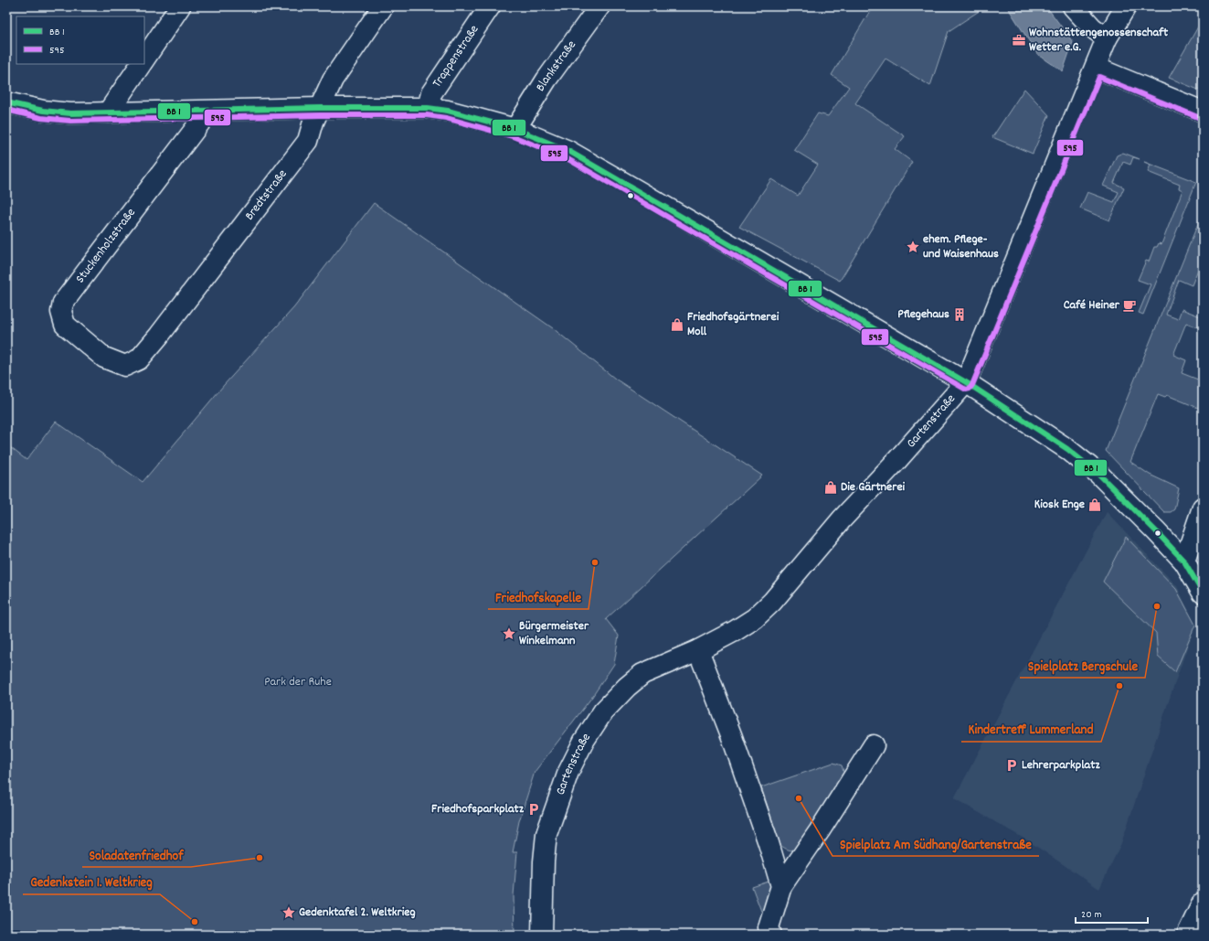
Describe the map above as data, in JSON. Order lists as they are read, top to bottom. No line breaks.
{"streets":{"street":["Trappenstraße","Blankstraße","Bredtstraße","Stuckenholzstraße","Gartenstraße"]},"crossings":[["Bredtstraße","Stuckenholzstraße"]],"parks":["Park der Ruhe"],"places":{"office":["Wohnstättengenossenschaft Wetter e.G."],"place":["ehem. Pflege- und Waisenhaus","Bürgermeister Winkelmann","Gedenktafel 2. Weltkrieg"],"cafe":["Café Heiner"],"building":["Pflegehaus"],"shop":["Friedhofsgärtnerei Moll","Die Gärtnerei","Kiosk Enge"],"other":["Friedhofskapelle","Spielplatz Bergschule","Kindertreff Lummerland","Spielplatz Am Südhang/Gartenstraße","Soladatenfriedhof","Gedenkstein 1. Weltkrieg"],"parking":["Lehrerparkplatz","Friedhofsparkplatz"]},"lines":["transit line 595"],"legend":["BB 1","595"],"scale_bar":"20 m"}
